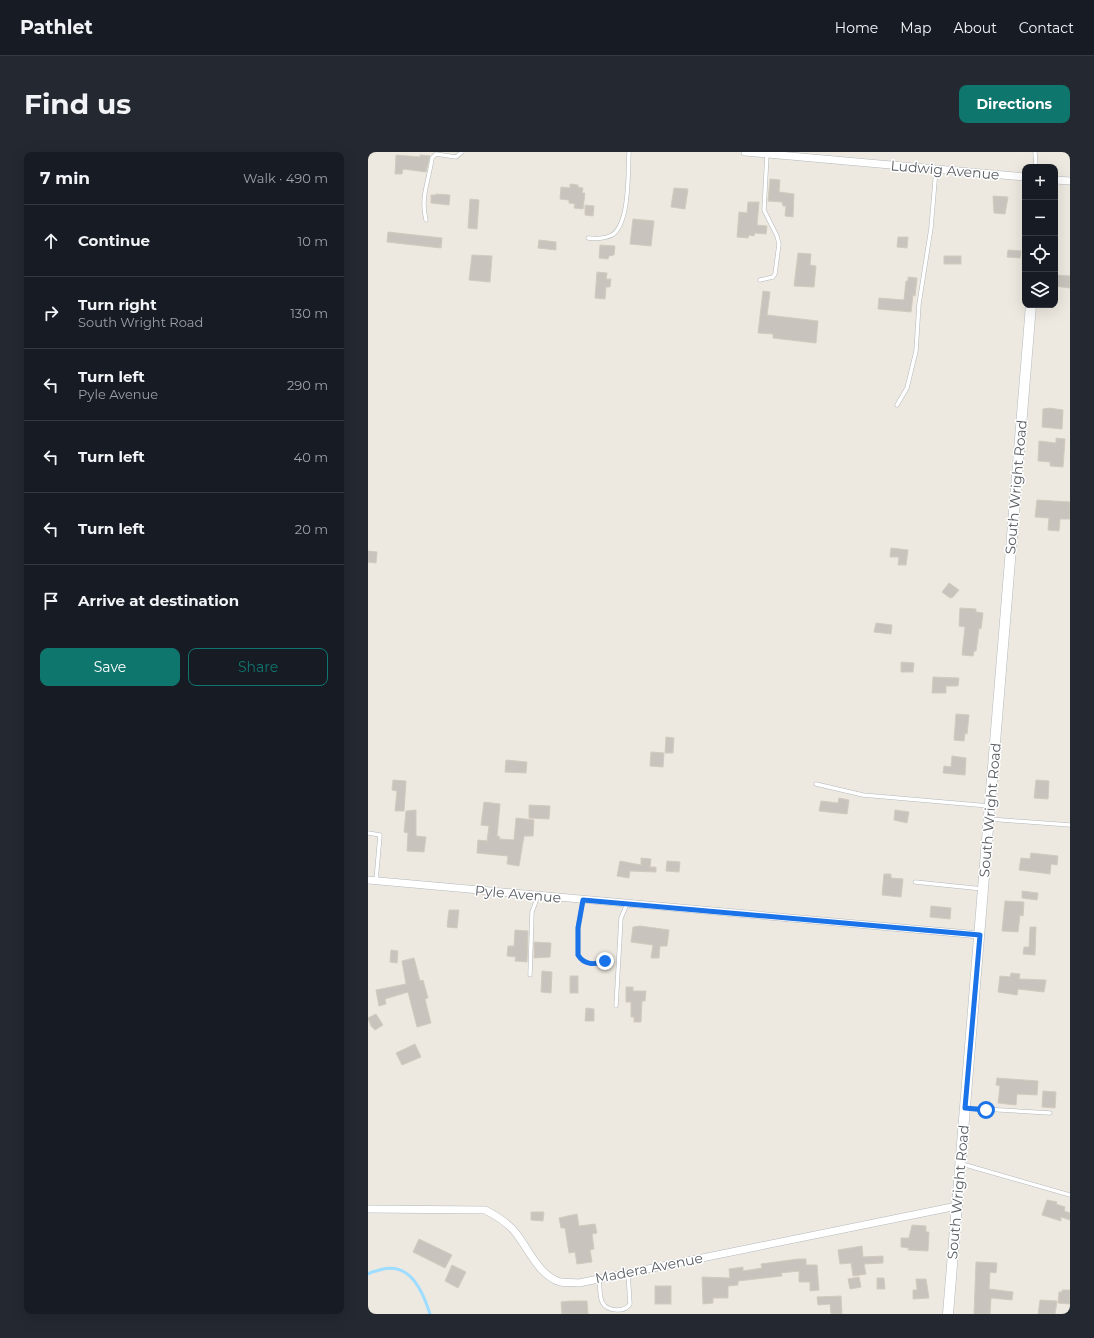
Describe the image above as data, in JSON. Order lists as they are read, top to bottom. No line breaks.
{"streets":{"main road":["South Wright Road"],"street":["Ludwig Avenue","Pyle Avenue","Madera Avenue"]},"crossings":[["South Wright Road","Pyle Avenue"],["South Wright Road","Madera Avenue"]],"page":{"header":"Pathlet","nav":["Home","Map","About","Contact"],"buttons":["Directions",["Save","Share"]],"title":"Find us","heading":["7 min","Walk · 490 m"],"map_buttons":["+","−"],"list":[["Continue","10 m"],["Turn right","South Wright Road","130 m"],["Turn left","Pyle Avenue","290 m"],["Turn left","40 m"],["Turn left","20 m"],"Arrive at destination"]}}
